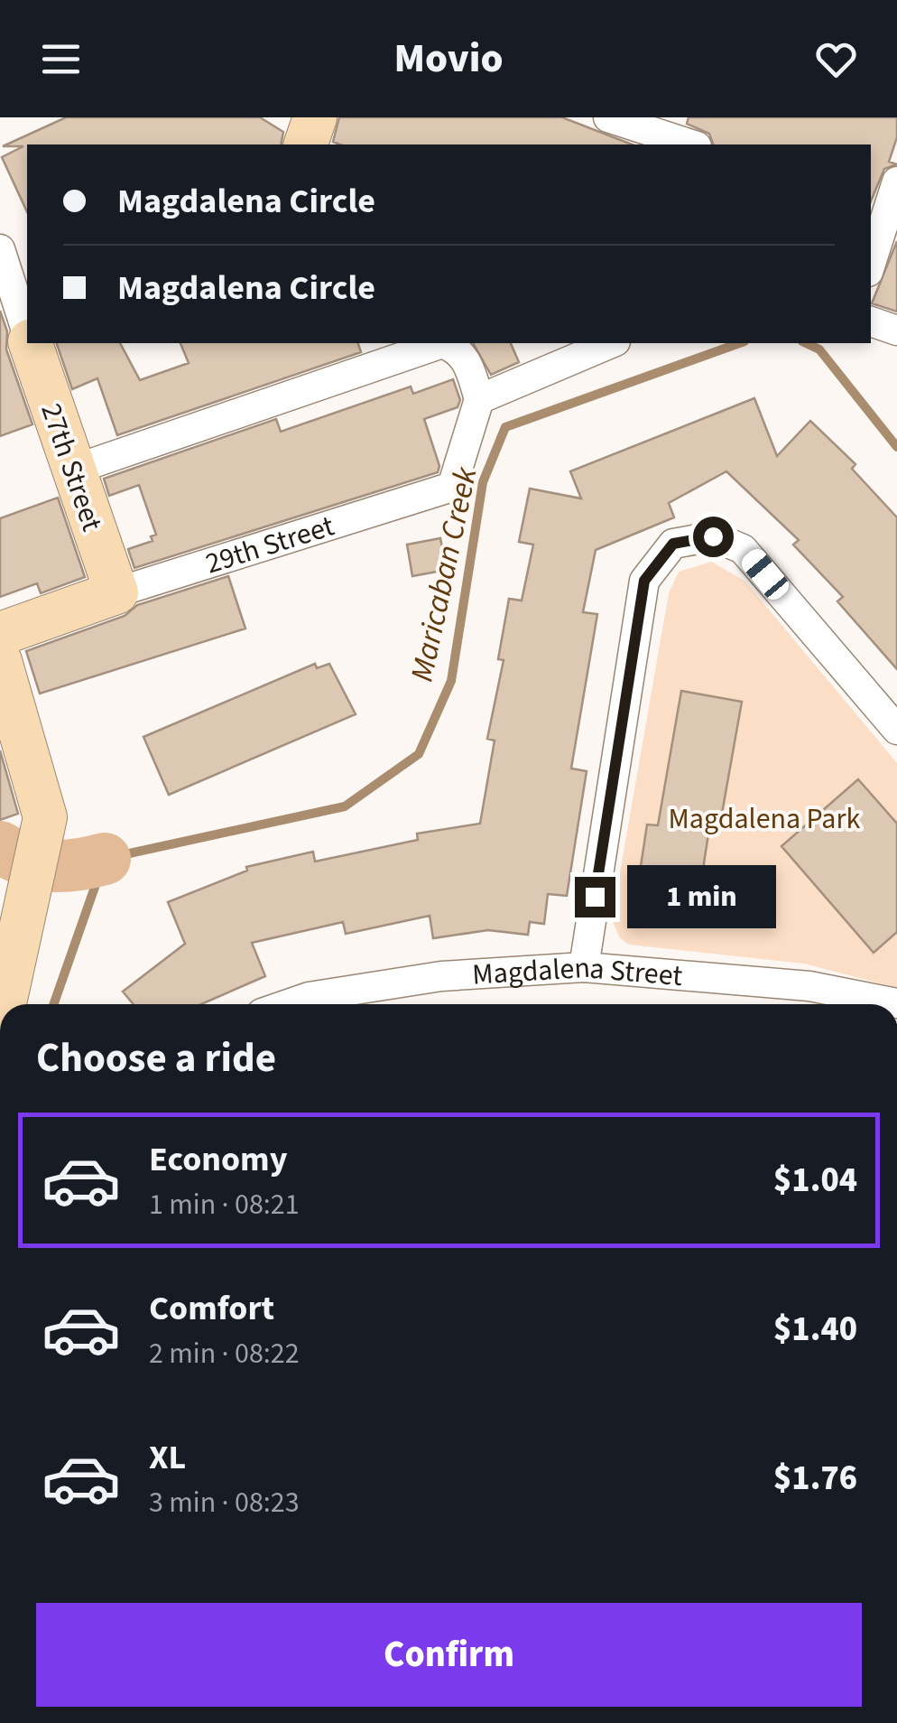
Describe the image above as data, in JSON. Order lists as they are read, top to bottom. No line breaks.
{"streets":{"street":["27th Street","29th Street","Magdalena Street"]},"crossings":[["27th Street","29th Street"]],"water":["Maricaban Creek"],"parks":["Magdalena Park"],"page":{"header":"Movio","banner":["Magdalena Circle","Magdalena Circle"],"bubble":"1 min","heading":"Choose a ride","list":[{"name":"Economy","note":"1 min · 08:21","value":"$1.04"},{"name":"Comfort","note":"2 min · 08:22","value":"$1.40"},{"name":"XL","note":"3 min · 08:23","value":"$1.76"}],"buttons":"Confirm"}}
